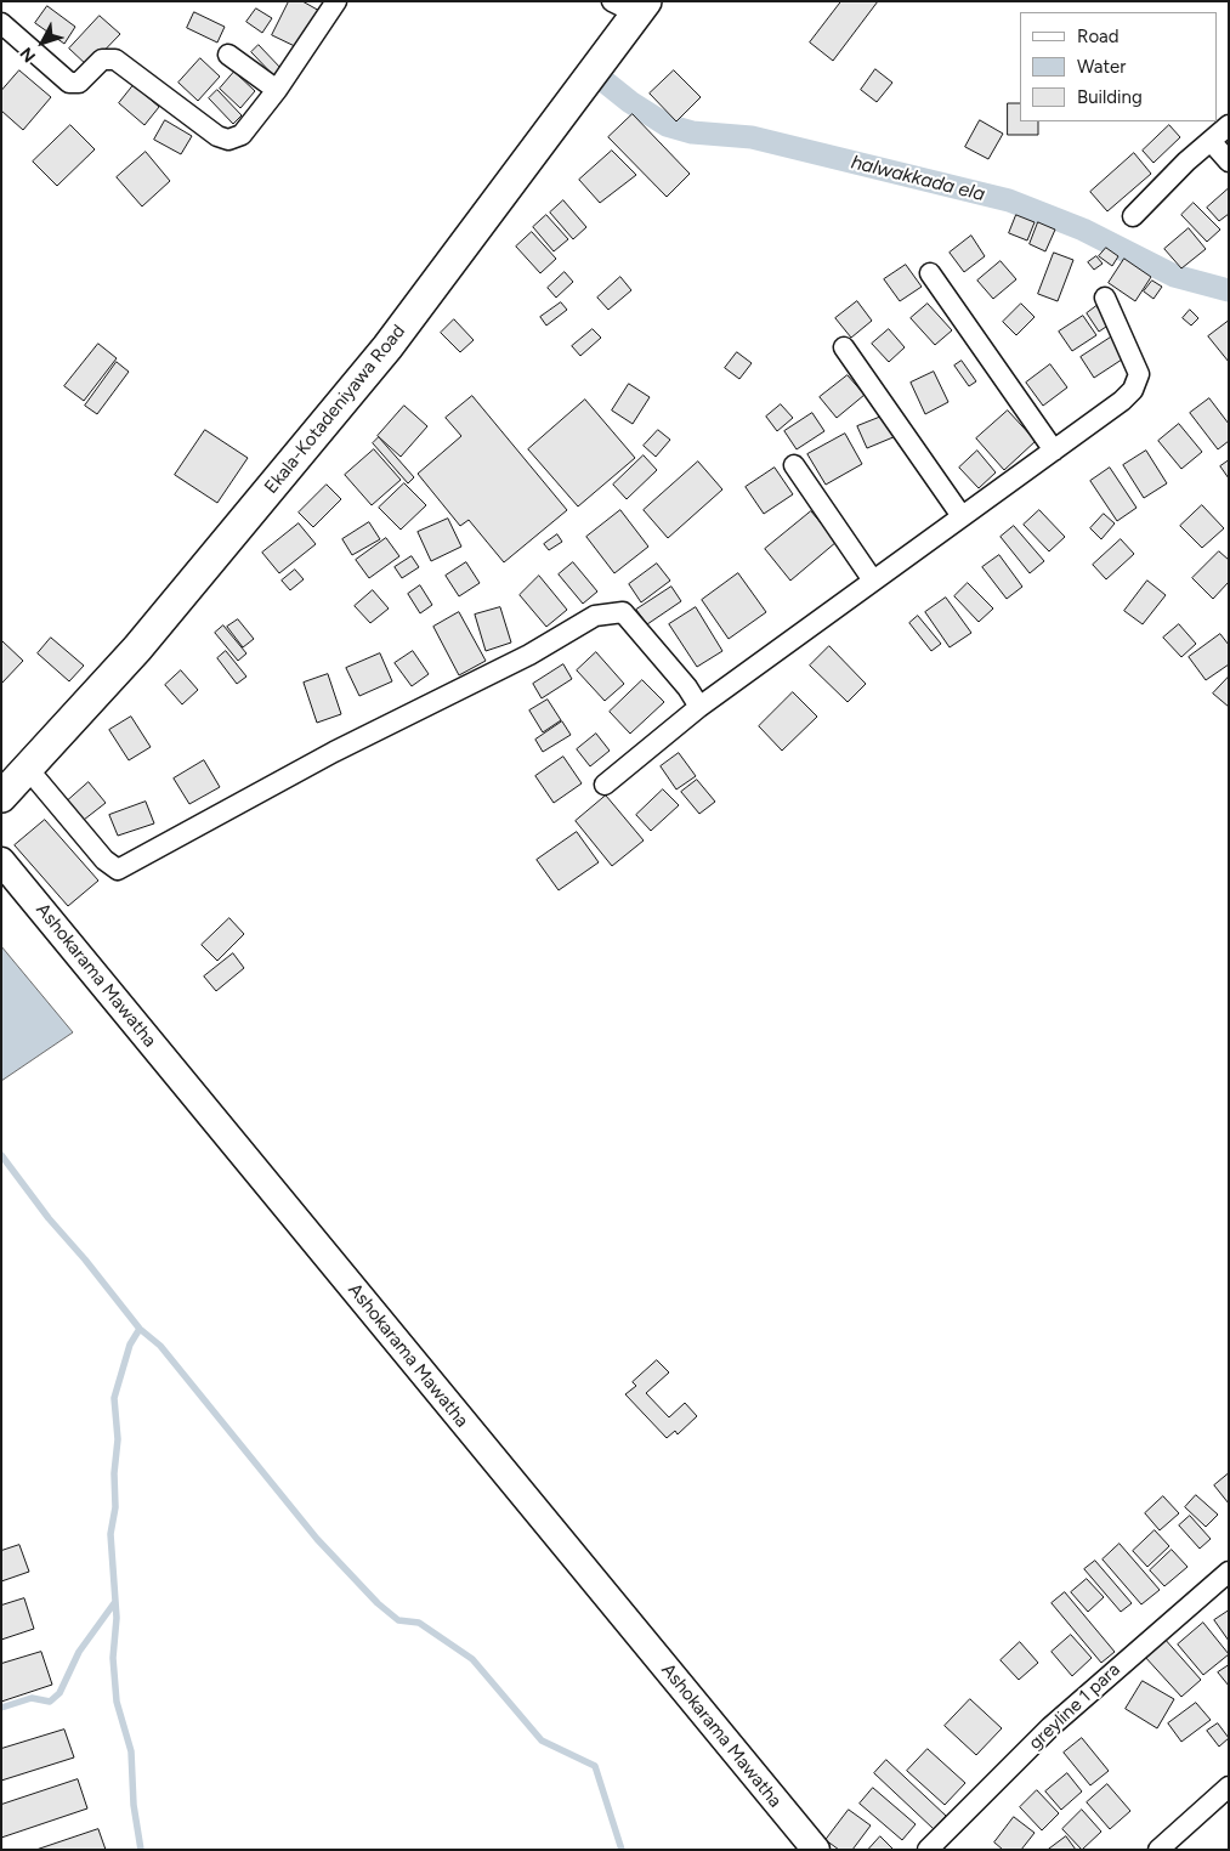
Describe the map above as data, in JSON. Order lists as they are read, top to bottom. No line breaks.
{"streets":{"main road":["Ekala-Kotadeniyawa Road"],"street":["Ashokarama Mawatha","greyline 1 para"]},"water":["halwakkada ela"],"legend":["Road","Water","Building"],"north":"bottom left"}
